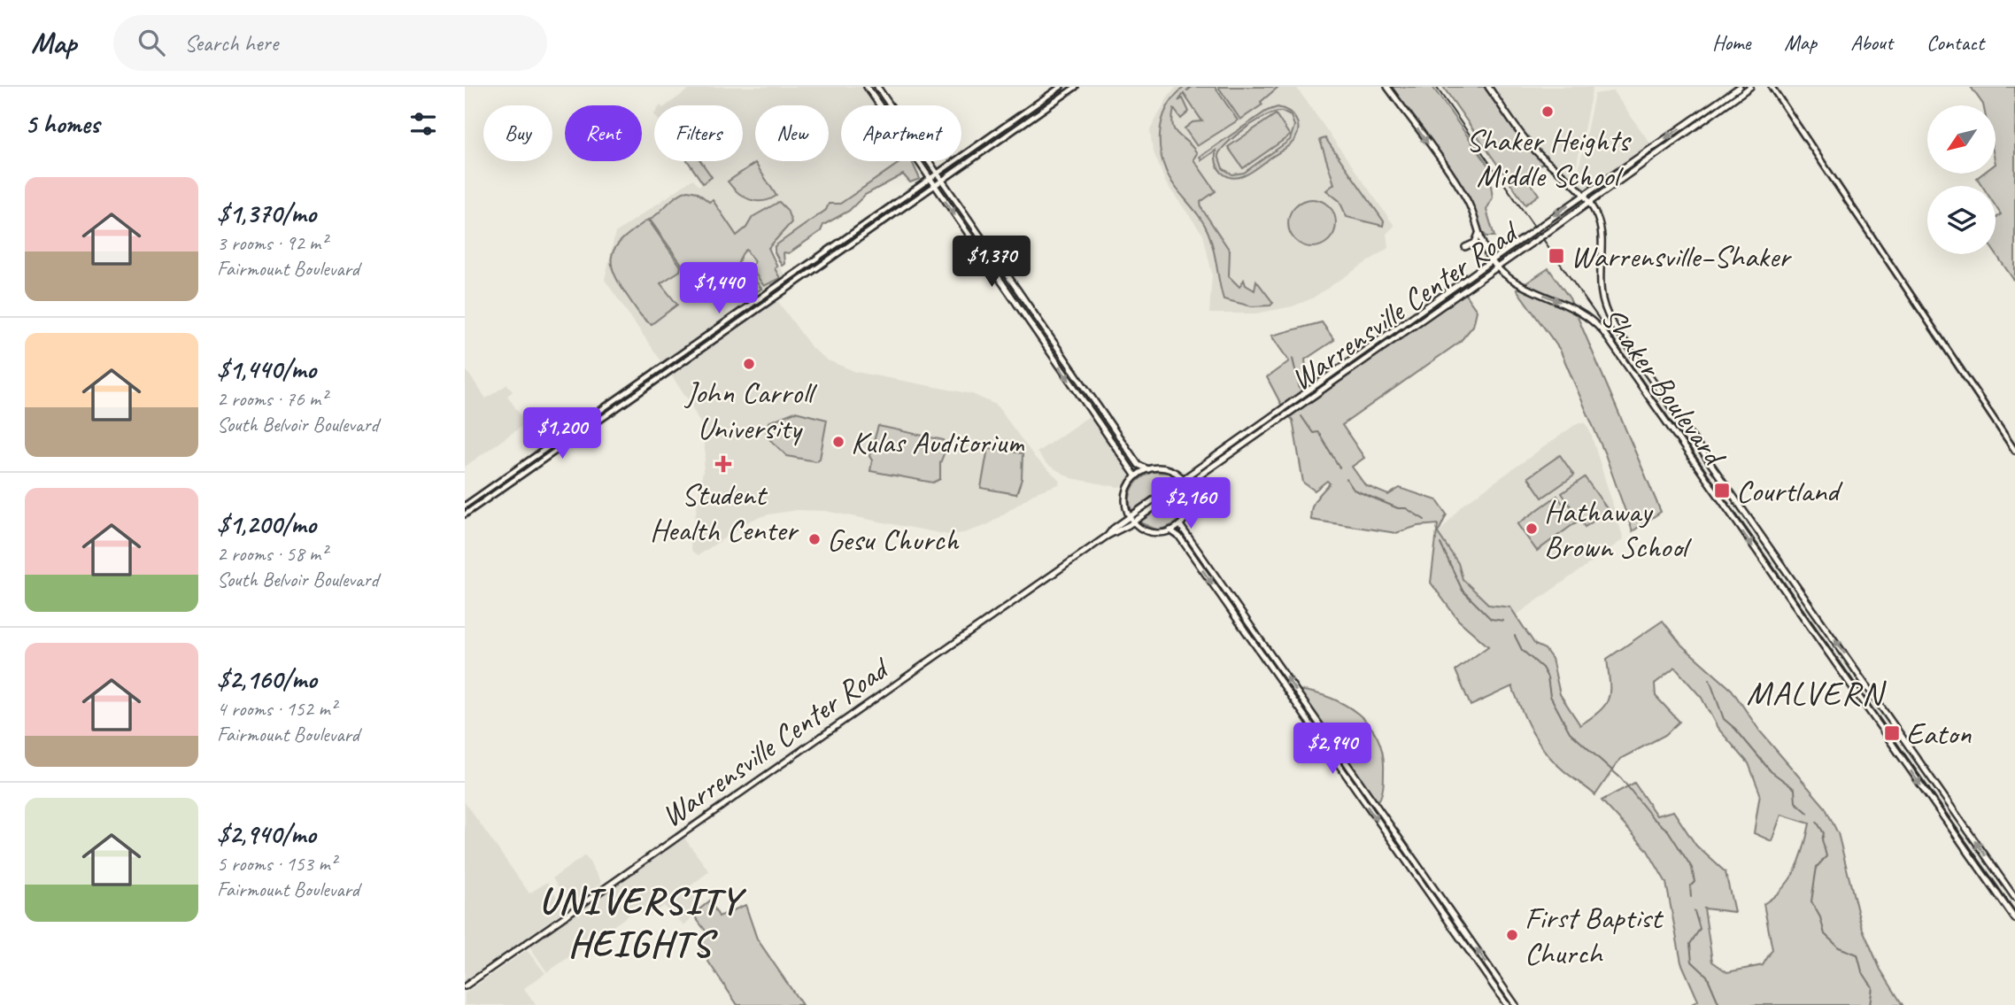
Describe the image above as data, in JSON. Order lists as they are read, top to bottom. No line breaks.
{"streets":{"main road":["Warrensville Center Road","Shaker Boulevard"]},"crossings":[["Warrensville Center Road","Shaker Boulevard"]],"districts":["MALVERN","UNIVERSITY HEIGHTS"],"places":{"other":["Shaker Heights Middle School","John Carroll University","Kulas Auditorium","Hathaway Brown School","Gesu Church","First Baptist Church"],"transit":["Warrensville–Shaker","Courtland","Eaton"],"health":["Student Health Center"]},"north":"bottom left","page":{"header":"Map","search":"Search here","nav":["Home","Map","About","Contact"],"heading":"5 homes","chip":["Buy","Rent","Filters","New","Apartment"],"list":[{"name":"$1,370/mo","note":"3 rooms · 92 m² · Fairmount Boulevard"},{"name":"$1,440/mo","note":"2 rooms · 76 m² · South Belvoir Boulevard"},{"name":"$1,200/mo","note":"2 rooms · 58 m² · South Belvoir Boulevard"},{"name":"$2,160/mo","note":"4 rooms · 152 m² · Fairmount Boulevard"},{"name":"$2,940/mo","note":"5 rooms · 153 m² · Fairmount Boulevard"}],"price":["$1,370","$1,440","$1,200","$2,160","$2,940"]}}
